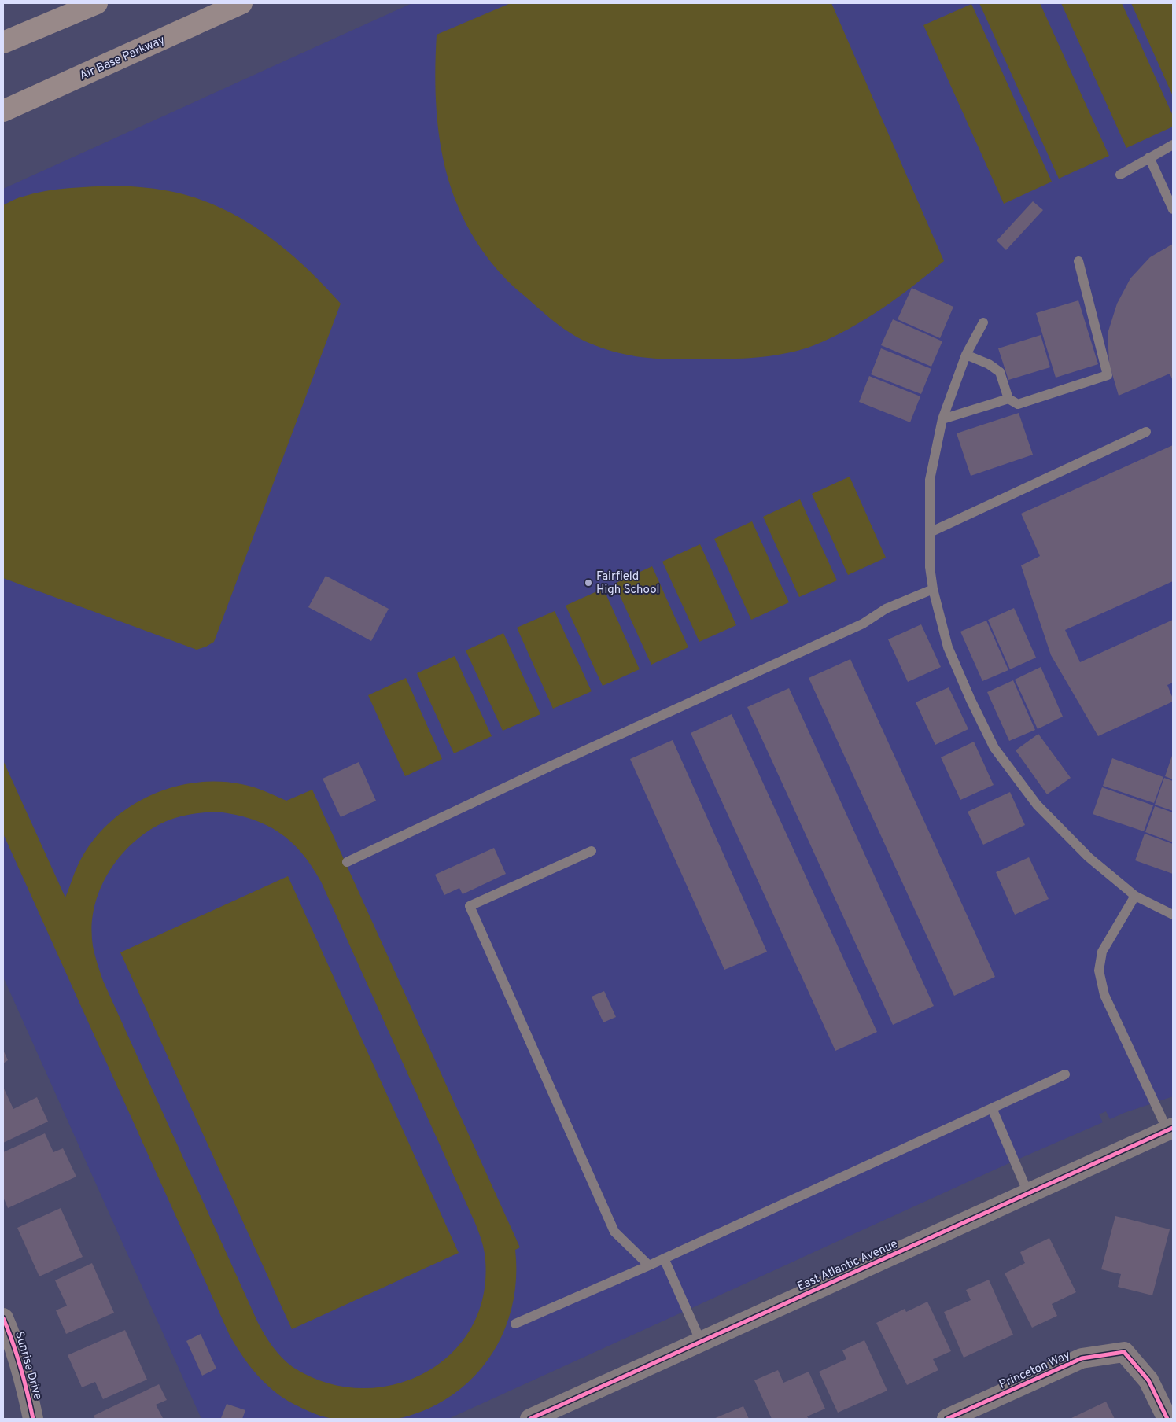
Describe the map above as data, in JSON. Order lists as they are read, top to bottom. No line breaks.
{"streets":{"main road":["Air Base Parkway"],"street":["East Atlantic Avenue","Sunrise Drive","Princeton Way"]},"places":["Fairfield High School"]}
